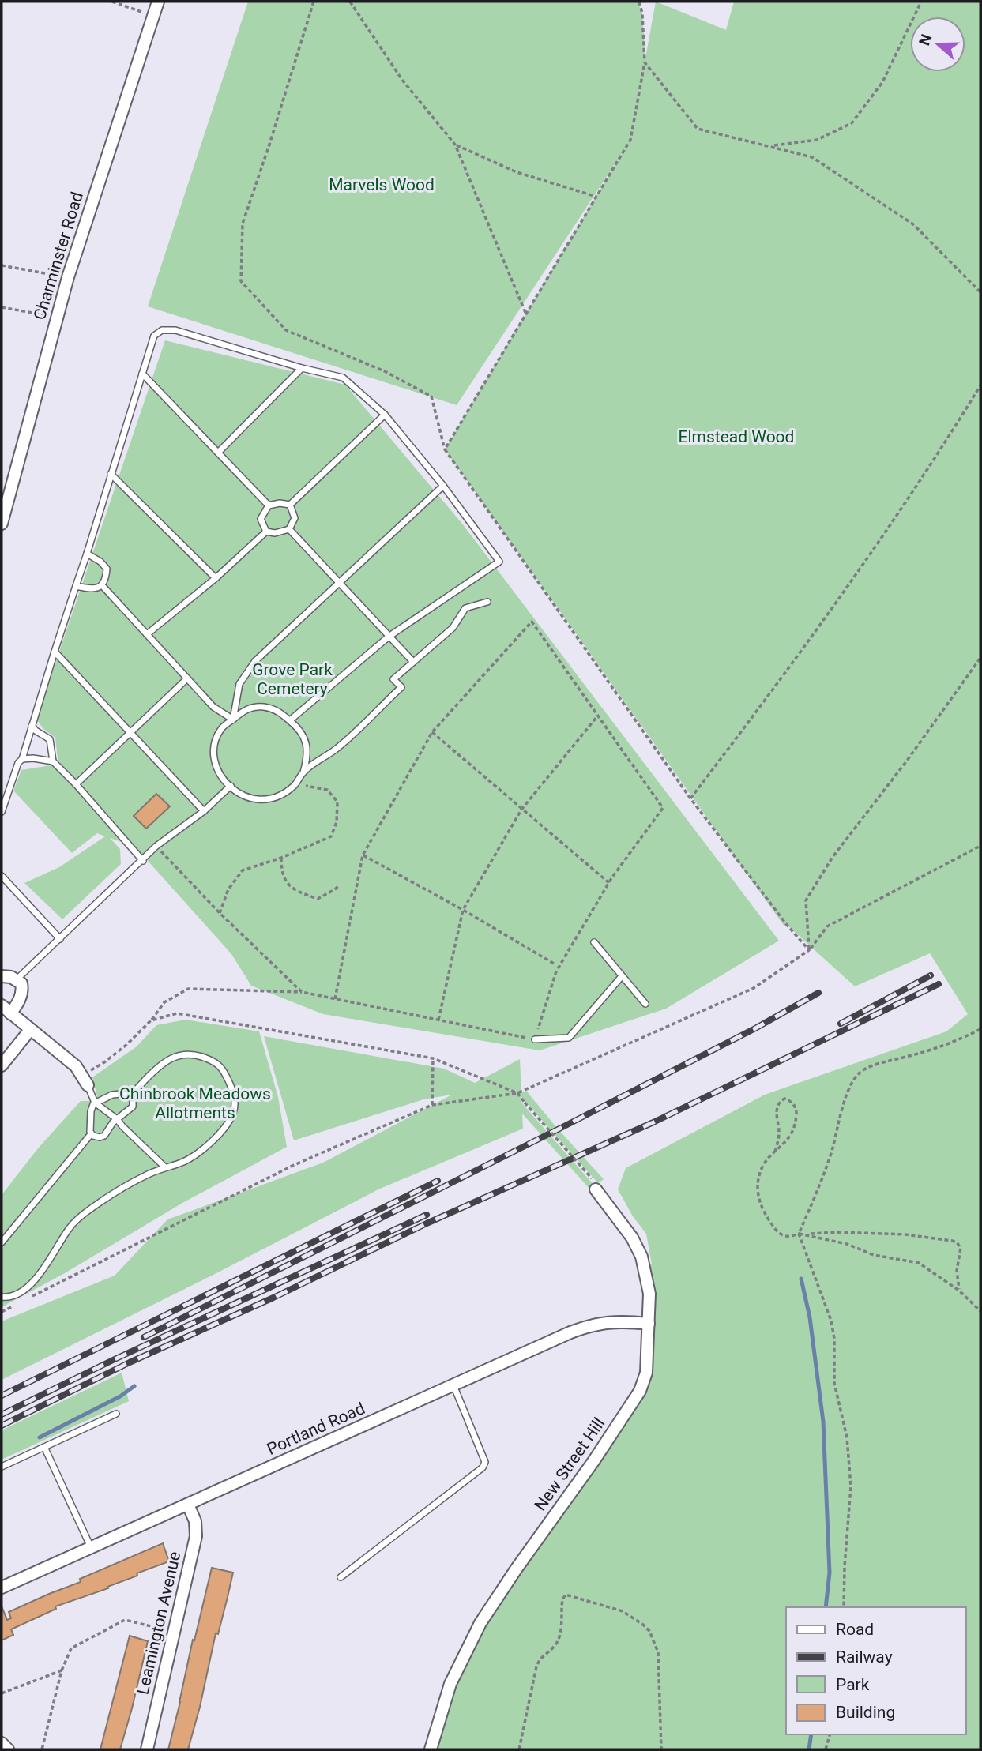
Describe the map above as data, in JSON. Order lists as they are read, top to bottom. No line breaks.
{"streets":{"street":["Charminster Road","Portland Road","New Street Hill","Leamington Avenue"]},"crossings":[["Portland Road","New Street Hill"],["Portland Road","Leamington Avenue"]],"parks":["Marvels Wood","Elmstead Wood","Grove Park Cemetery","Chinbrook Meadows Allotments"],"legend":["Road","Railway","Park","Building"],"north":"left"}
